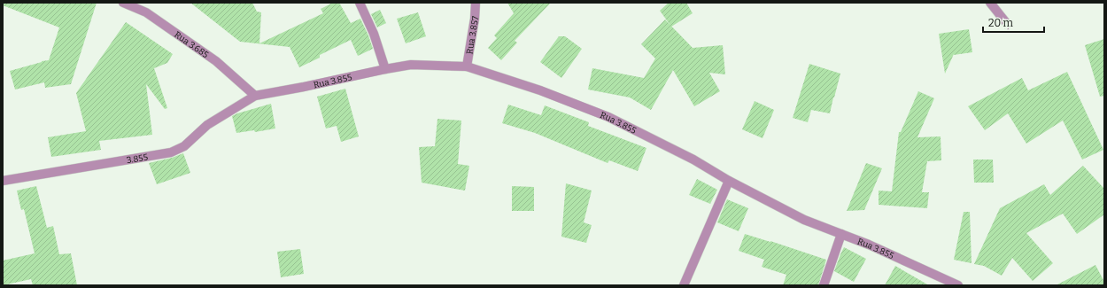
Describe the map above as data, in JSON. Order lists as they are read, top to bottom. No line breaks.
{"streets":{"street":["Rua 3.857","Rua 3.685","Rua 3.855","3.855"]},"crossings":[["Rua 3.857","Rua 3.855"],["Rua 3.685","Rua 3.855"],["Rua 3.685","3.855"],["Rua 3.855","3.855"]],"scale_bar":"20 m"}
